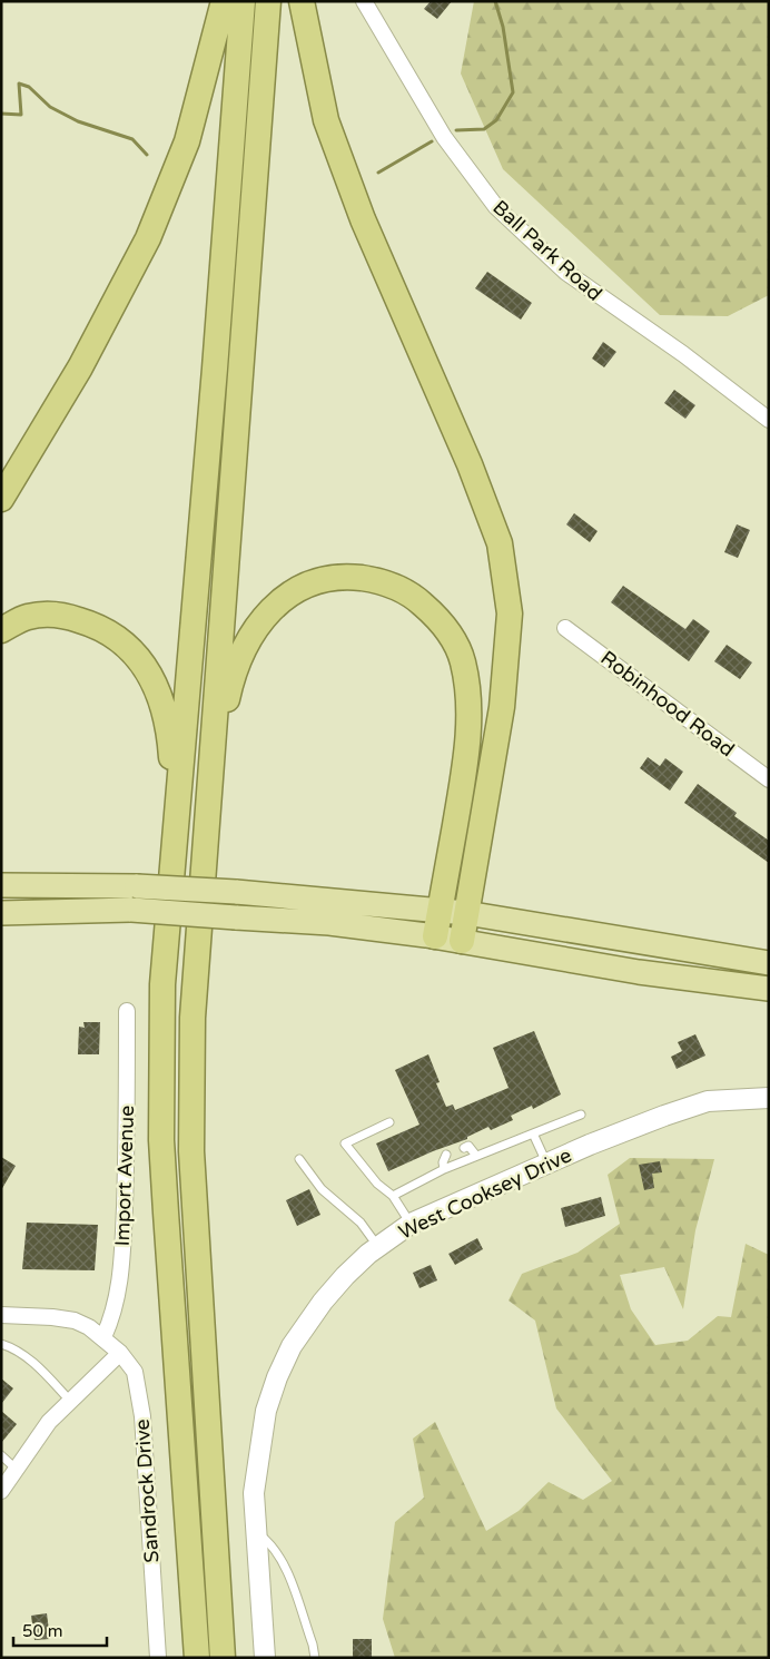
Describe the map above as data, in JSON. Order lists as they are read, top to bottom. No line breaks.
{"streets":{"street":["Ball Park Road","Robinhood Road","Import Avenue","West Cooksey Drive","Sandrock Drive"]},"crossings":[["Import Avenue","Sandrock Drive"]],"scale_bar":"50 m"}
